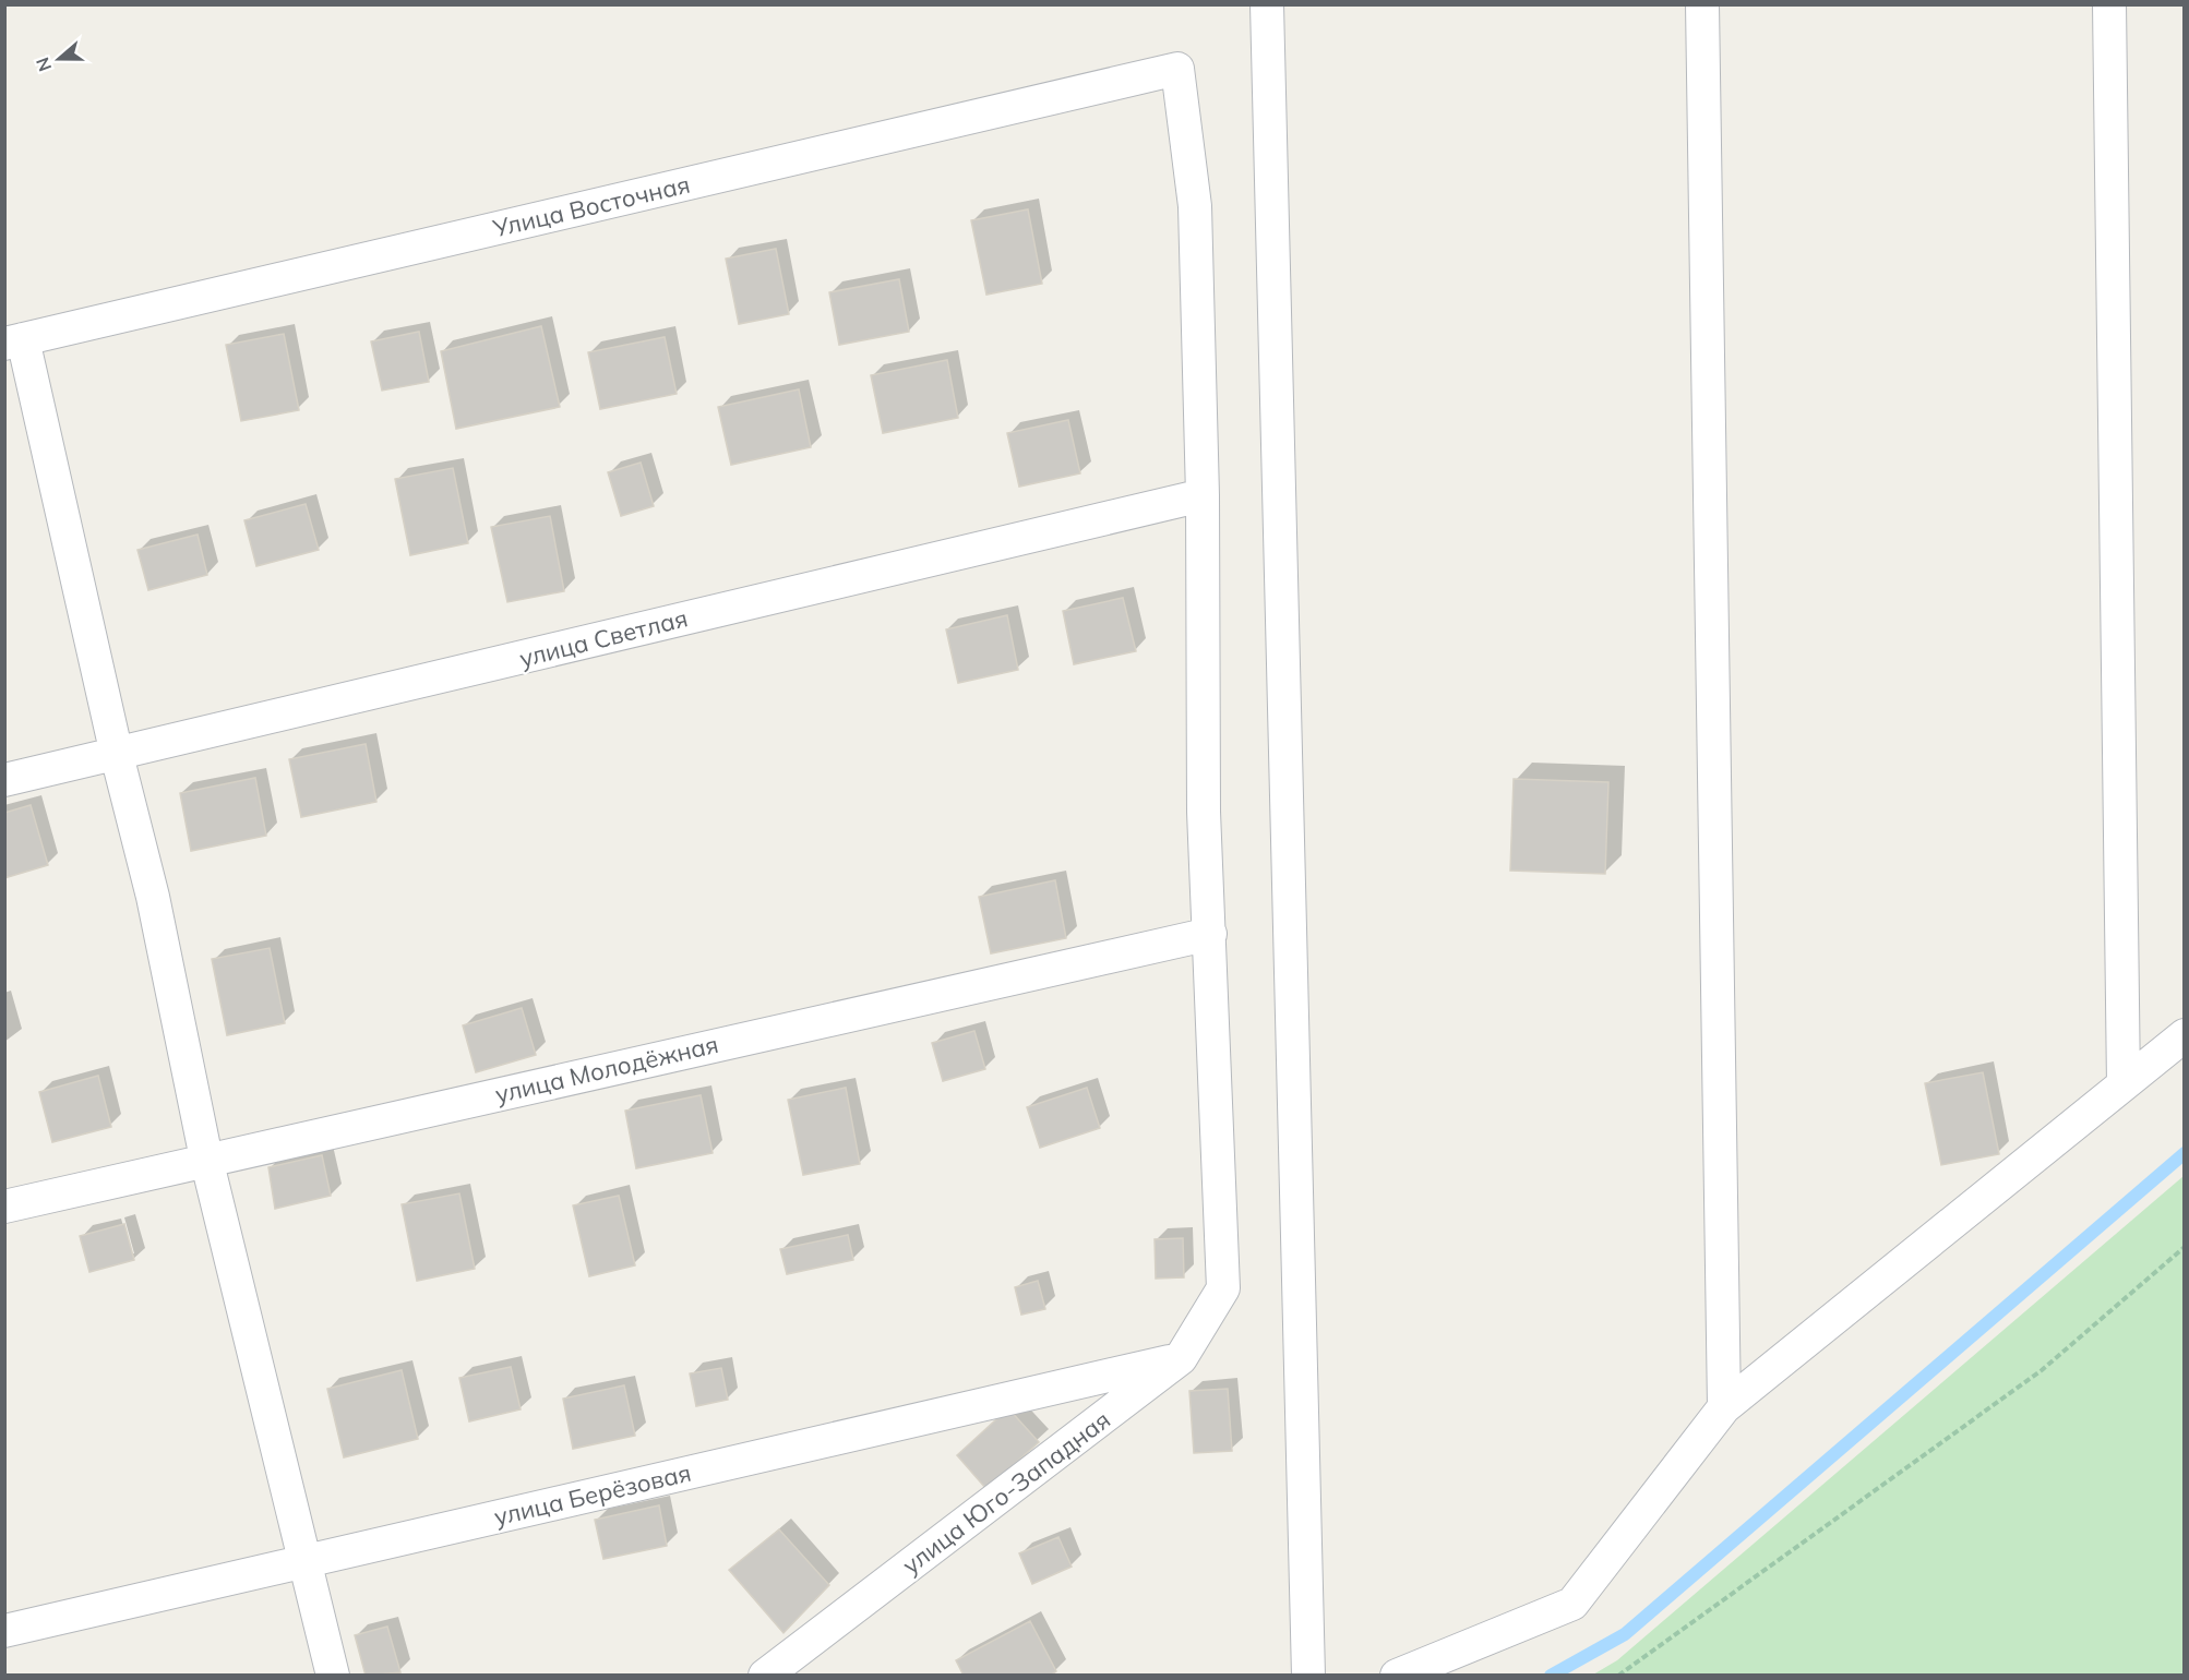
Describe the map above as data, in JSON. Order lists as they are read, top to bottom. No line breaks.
{"streets":{"street":["Улица Восточная","улица Светлая","улица Молодёжная","улица Юго-Западная","улица Берёзовая"]},"crossings":[["Улица Восточная","улица Светлая"],["улица Молодёжная","улица Юго-Западная"],["улица Юго-Западная","улица Берёзовая"]],"north":"left"}
